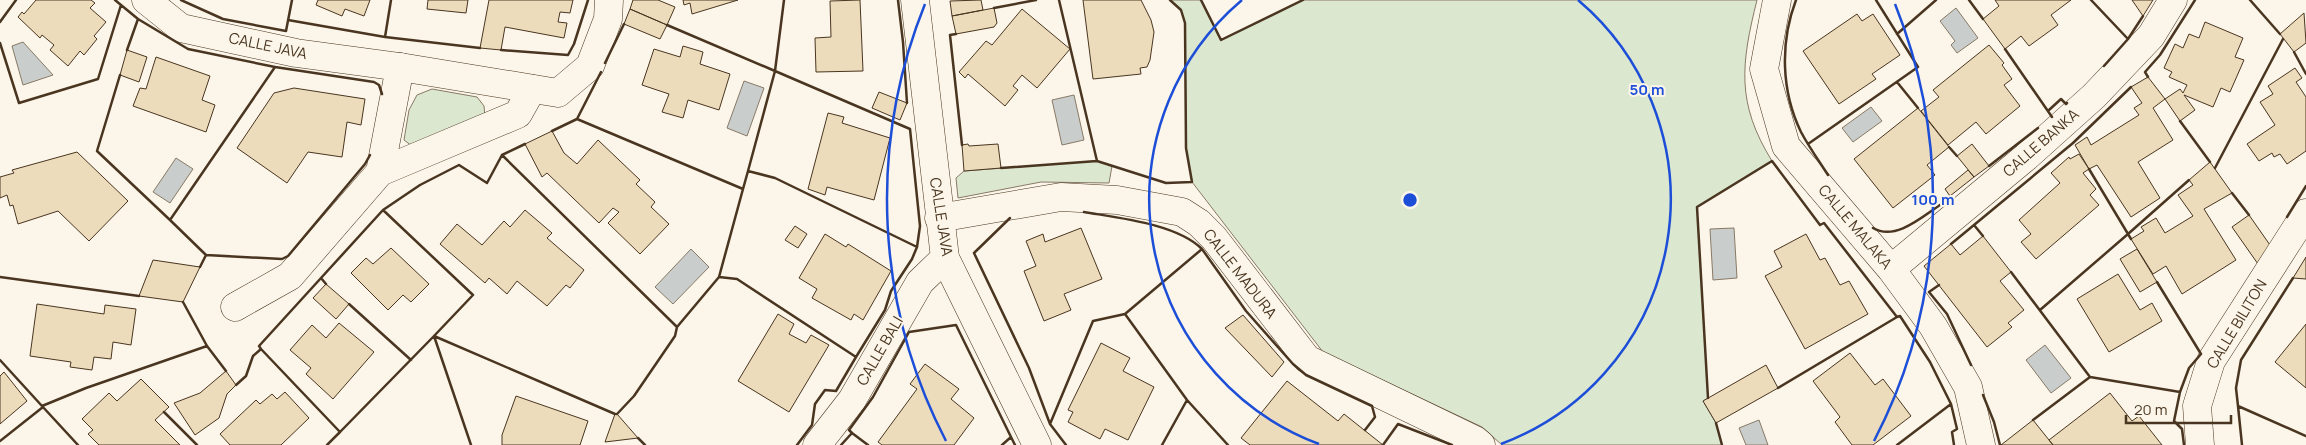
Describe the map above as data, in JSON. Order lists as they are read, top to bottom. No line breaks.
{"streets":{"street":["CALLE JAVA","CALLE BANKA","CALLE MALAKA","CALLE MADURA","CALLE BILITON","CALLE BALI"]},"crossings":[["CALLE JAVA","CALLE MADURA"],["CALLE JAVA","CALLE BALI"],["CALLE BANKA","CALLE MALAKA"]],"scale_bar":"20 m","rings":["50 m","100 m"]}
